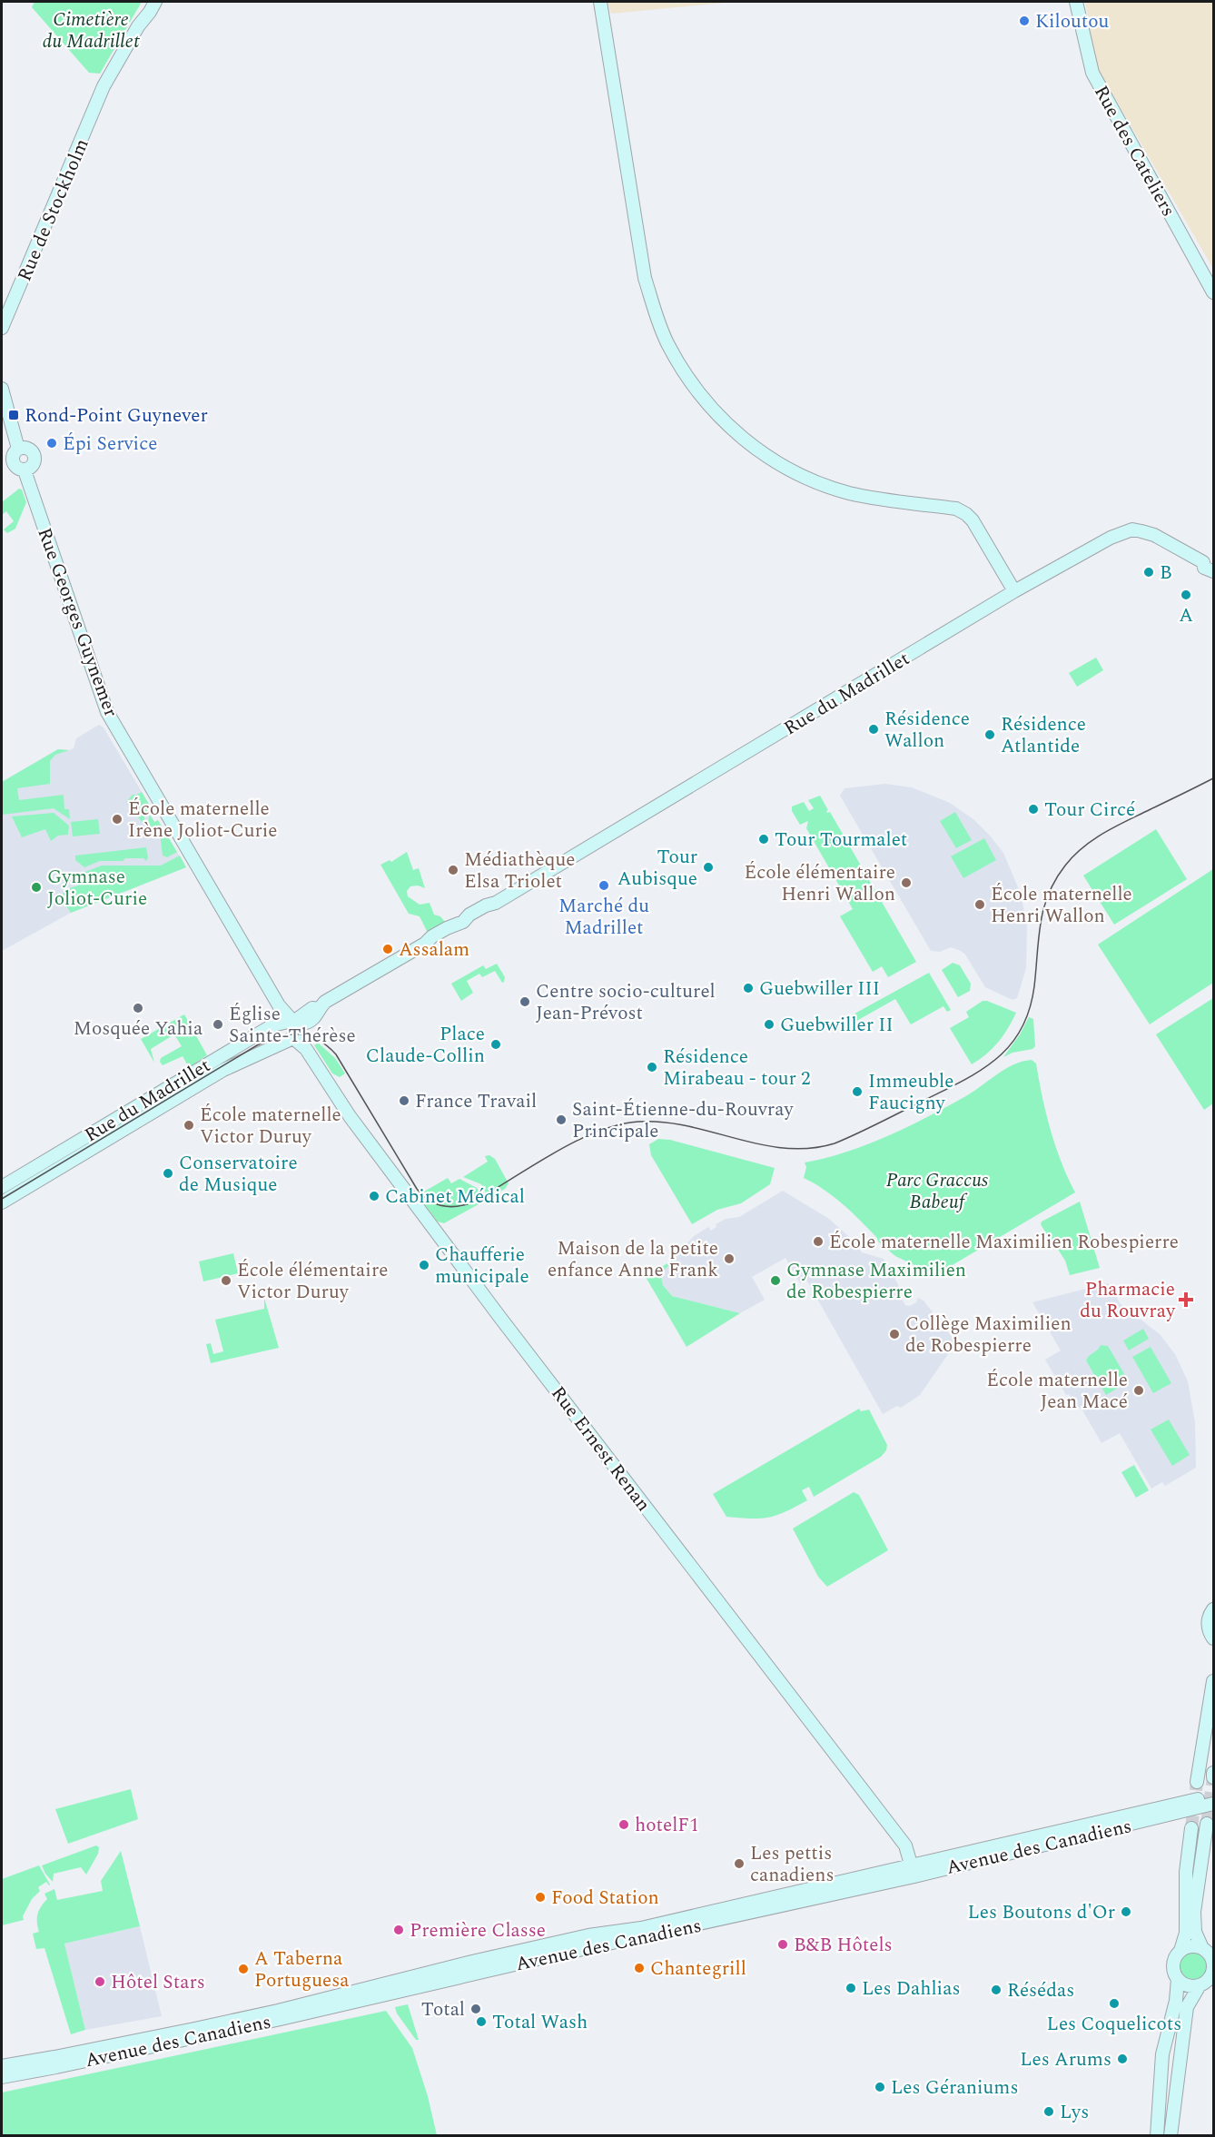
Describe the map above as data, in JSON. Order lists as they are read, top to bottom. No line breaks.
{"streets":{"street":["Rue des Cateliers","Rue de Stockholm","Rue Georges Guynemer","Rue du Madrillet","Rue Ernest Renan","Avenue des Canadiens"]},"crossings":[["Rue Georges Guynemer","Rue du Madrillet"],["Rue du Madrillet","Rue Ernest Renan"],["Rue Ernest Renan","Avenue des Canadiens"]],"parks":["Cimetière du Madrillet","Parc Graccus Babeuf"],"places":{"other":["Kiloutou","Épi Service","B","A","Résidence Wallon","Résidence Atlantide","Tour Circé","École maternelle Irène Joliot-Curie","Tour Tourmalet","Tour Aubisque","Médiathèque Elsa Triolet","École élémentaire Henri Wallon","Marché du Madrillet","Gymnase Joliot-Curie","École maternelle Henri Wallon","Assalam","Guebwiller III","Centre socio-culturel Jean-Prévost","Mosquée Yahia","Église Sainte-Thérèse","Guebwiller II","Place Claude-Collin","Résidence Mirabeau - tour 2","Immeuble Faucigny","France Travail","Saint-Étienne-du-Rouvray Principale","École maternelle Victor Duruy","Conservatoire de Musique","Cabinet Médical","École maternelle Maximilien Robespierre","Maison de la petite enfance Anne Frank","Chaufferie municipale","École élémentaire Victor Duruy","Gymnase Maximilien de Robespierre","Collège Maximilien de Robespierre","École maternelle Jean Macé","hotelF1","Les pettis canadiens","Food Station","Les Boutons d'Or","Première Classe","B&B Hôtels","Chantegrill","A Taberna Portuguesa","Hôtel Stars","Les Dahlias","Résédas","Les Coquelicots","Total","Total Wash","Les Arums","Les Géraniums","Lys"],"transit":["Rond-Point Guynever"],"health":["Pharmacie du Rouvray"]}}
